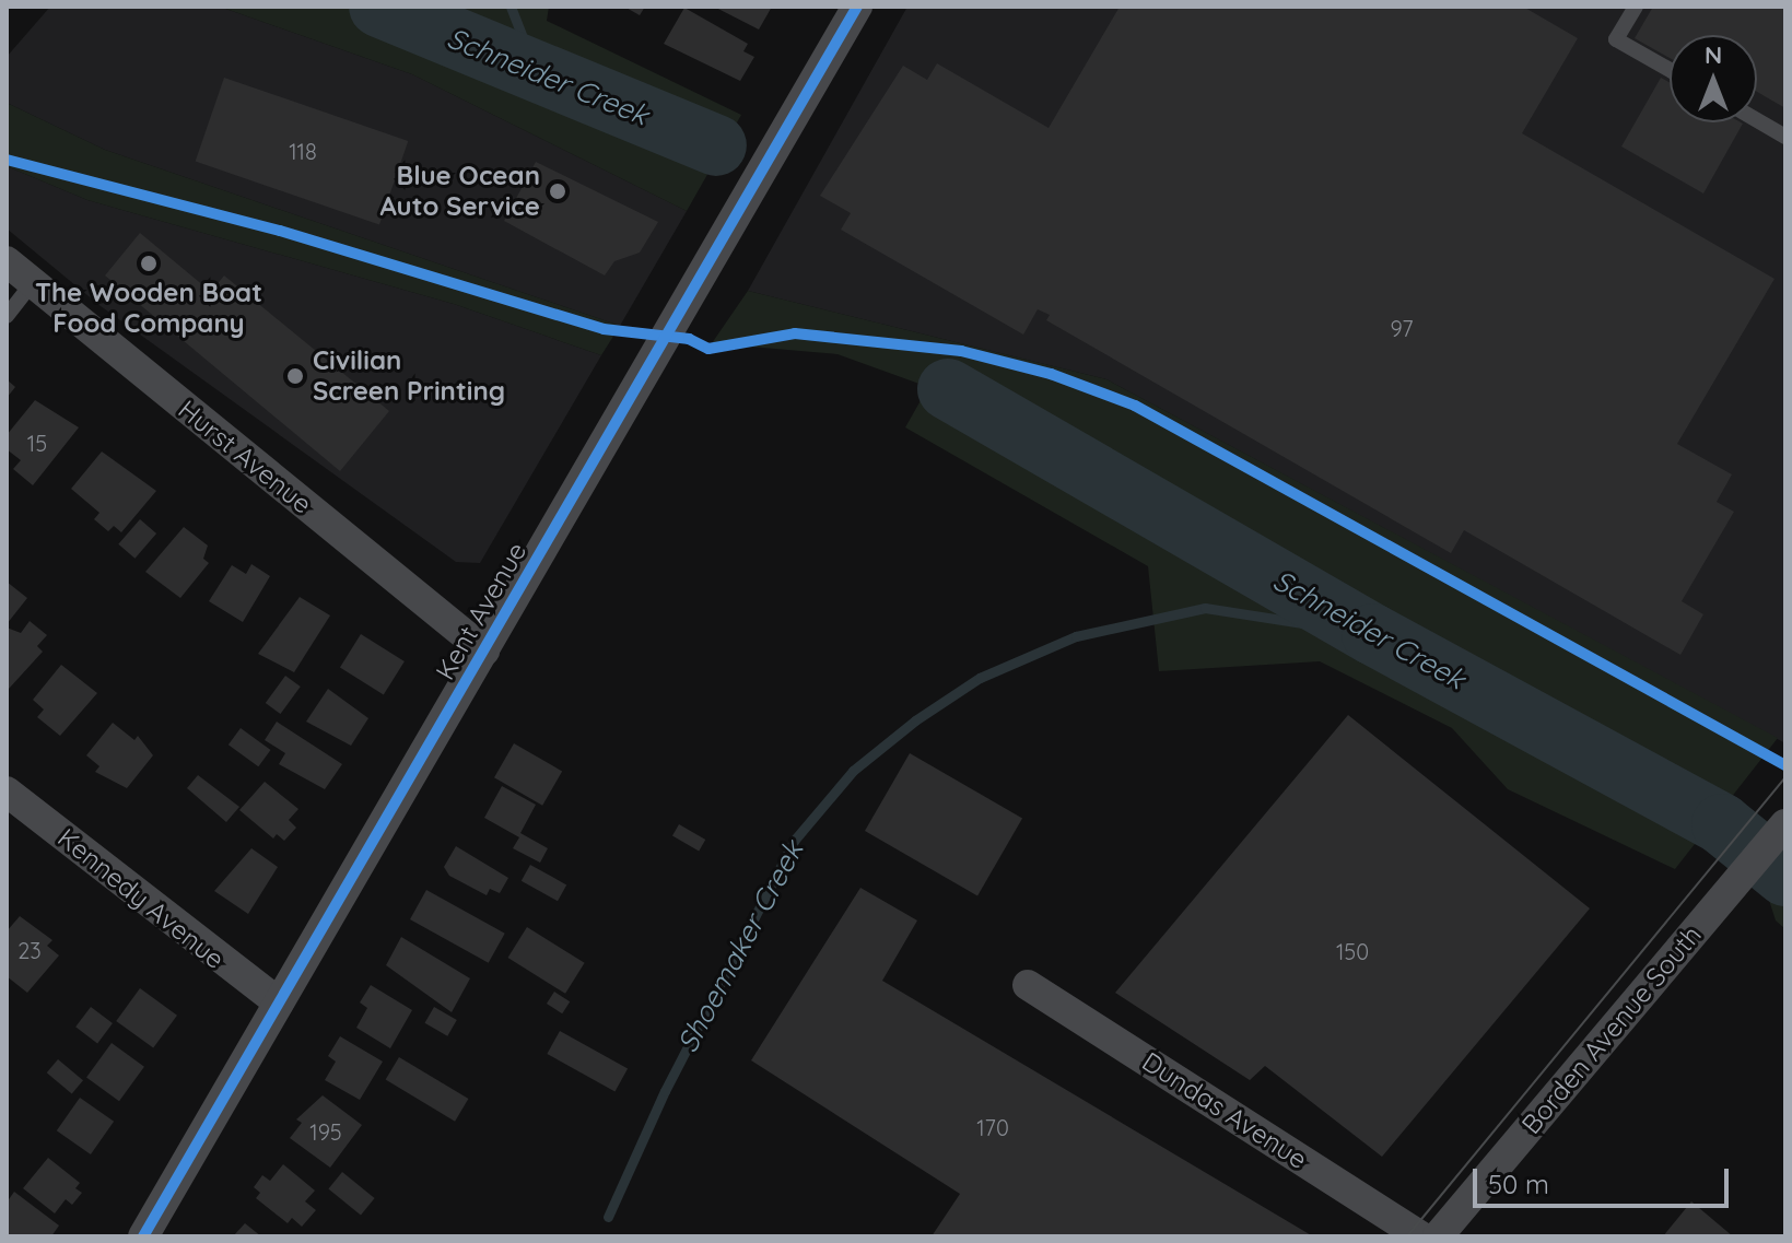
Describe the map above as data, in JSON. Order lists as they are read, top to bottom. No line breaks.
{"streets":{"street":["Hurst Avenue","Kent Avenue","Kennedy Avenue","Borden Avenue South","Dundas Avenue"]},"crossings":[["Hurst Avenue","Kent Avenue"],["Kent Avenue","Kennedy Avenue"]],"water":["Schneider Creek","Shoemaker Creek"],"places":["Blue Ocean Auto Service","The Wooden Boat Food Company","Civilian Screen Printing"],"house_numbers":["118","97","15","23","150","170","195"],"scale_bar":"50 m","north":"top"}
